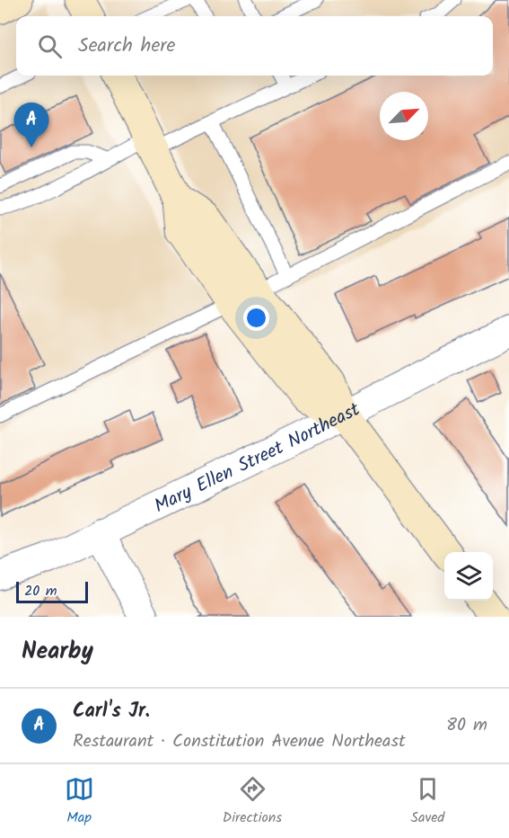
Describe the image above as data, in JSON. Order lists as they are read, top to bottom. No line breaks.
{"streets":{"street":["Mary Ellen Street Northeast"]},"scale_bar":"20 m","north":"top right","page":{"search":"Search here","pins":"A","scale":"20 m","heading":"Nearby","list":[{"mark":"A","name":"Carl's Jr.","note":"Restaurant · Constitution Avenue Northeast","value":"80 m"}],"nav":["Map","Directions","Saved"]}}
